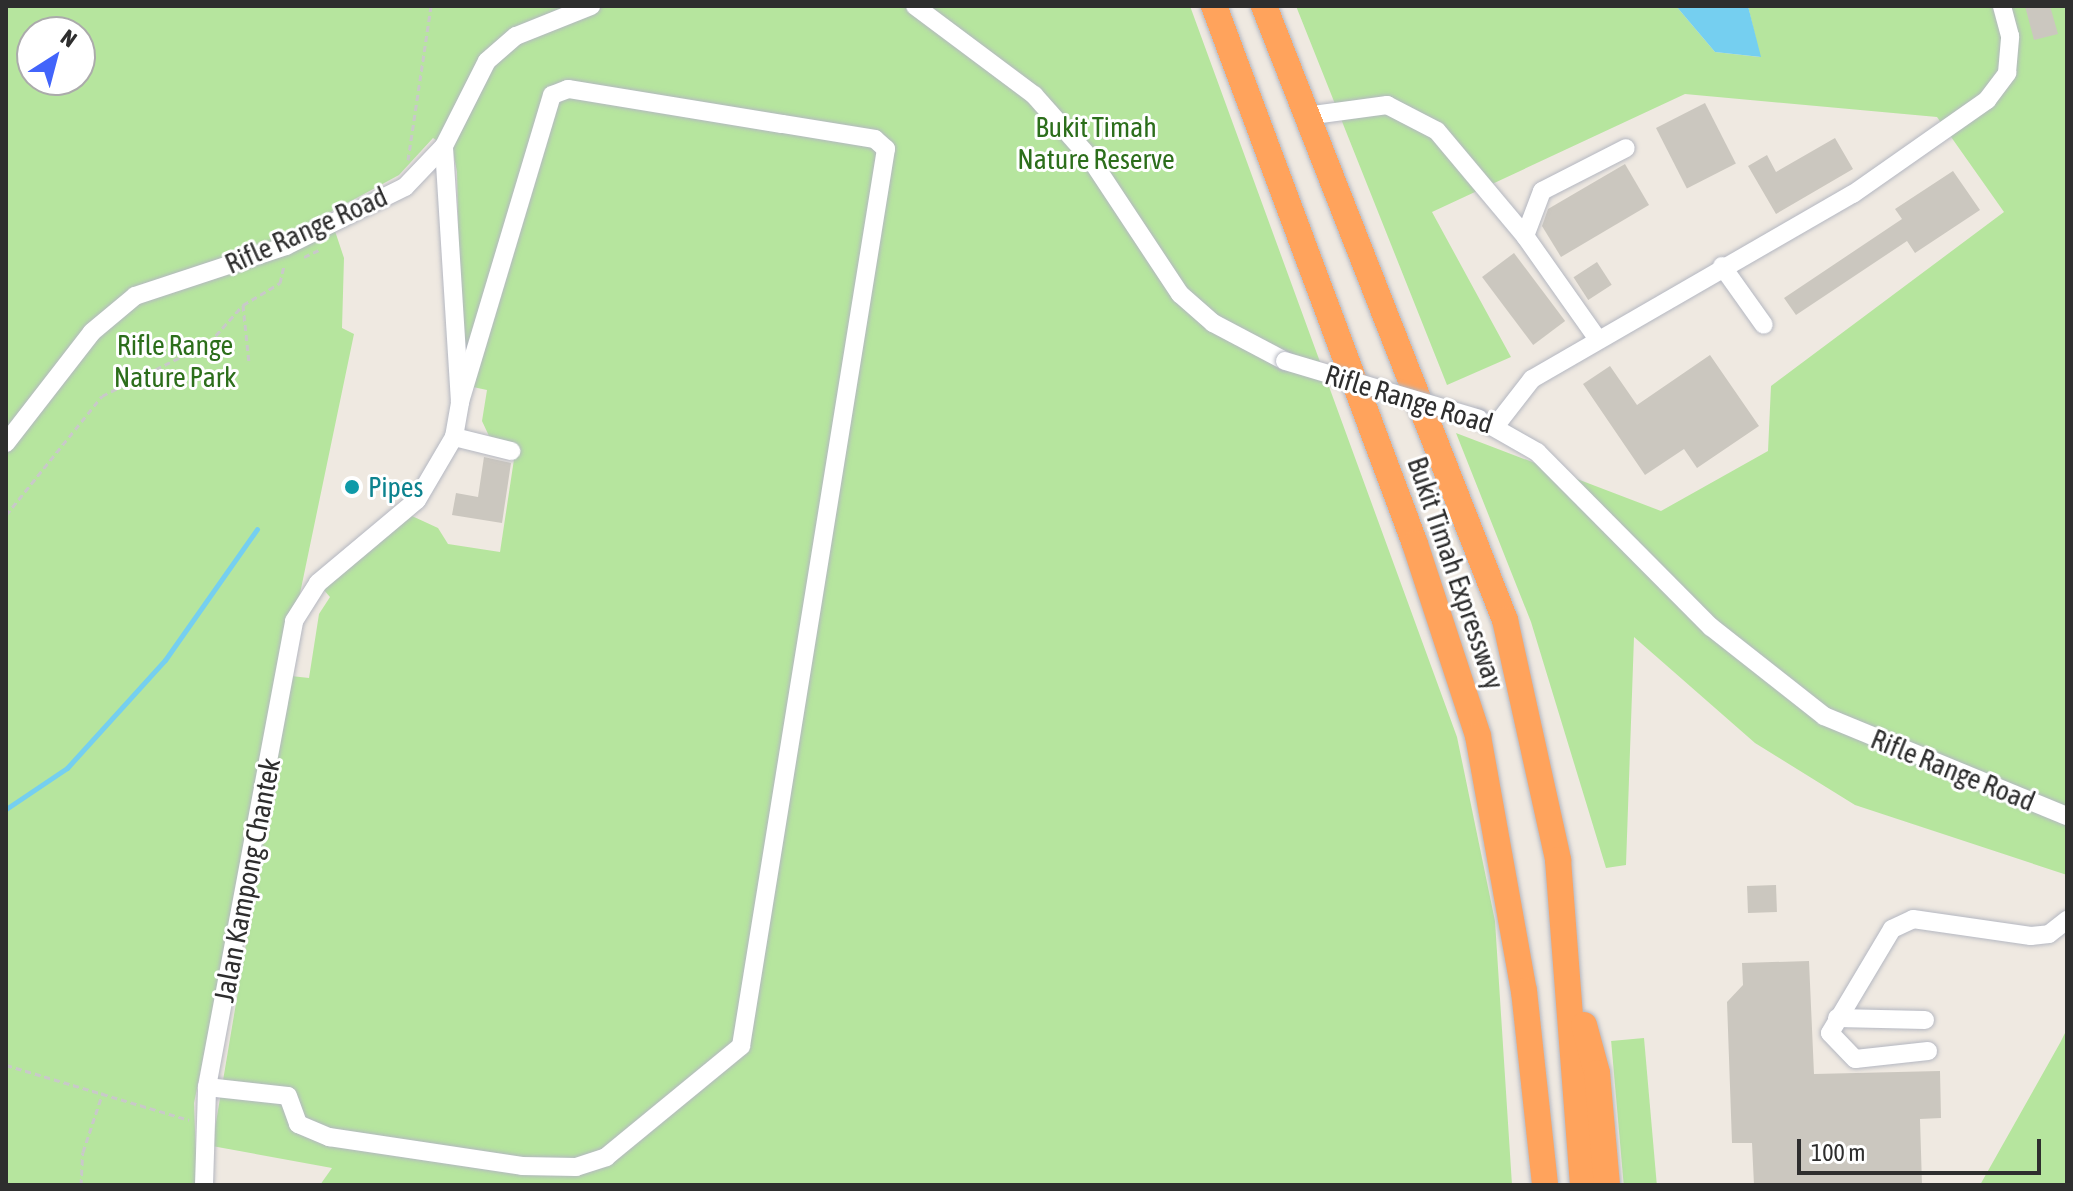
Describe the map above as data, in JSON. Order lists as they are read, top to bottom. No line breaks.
{"streets":{"highway":["Bukit Timah Expressway"],"street":["Rifle Range Road","Jalan Kampong Chantek"]},"parks":["Bukit Timah Nature Reserve","Rifle Range Nature Park"],"places":["Pipes"],"scale_bar":"100 m","north":"top right"}
